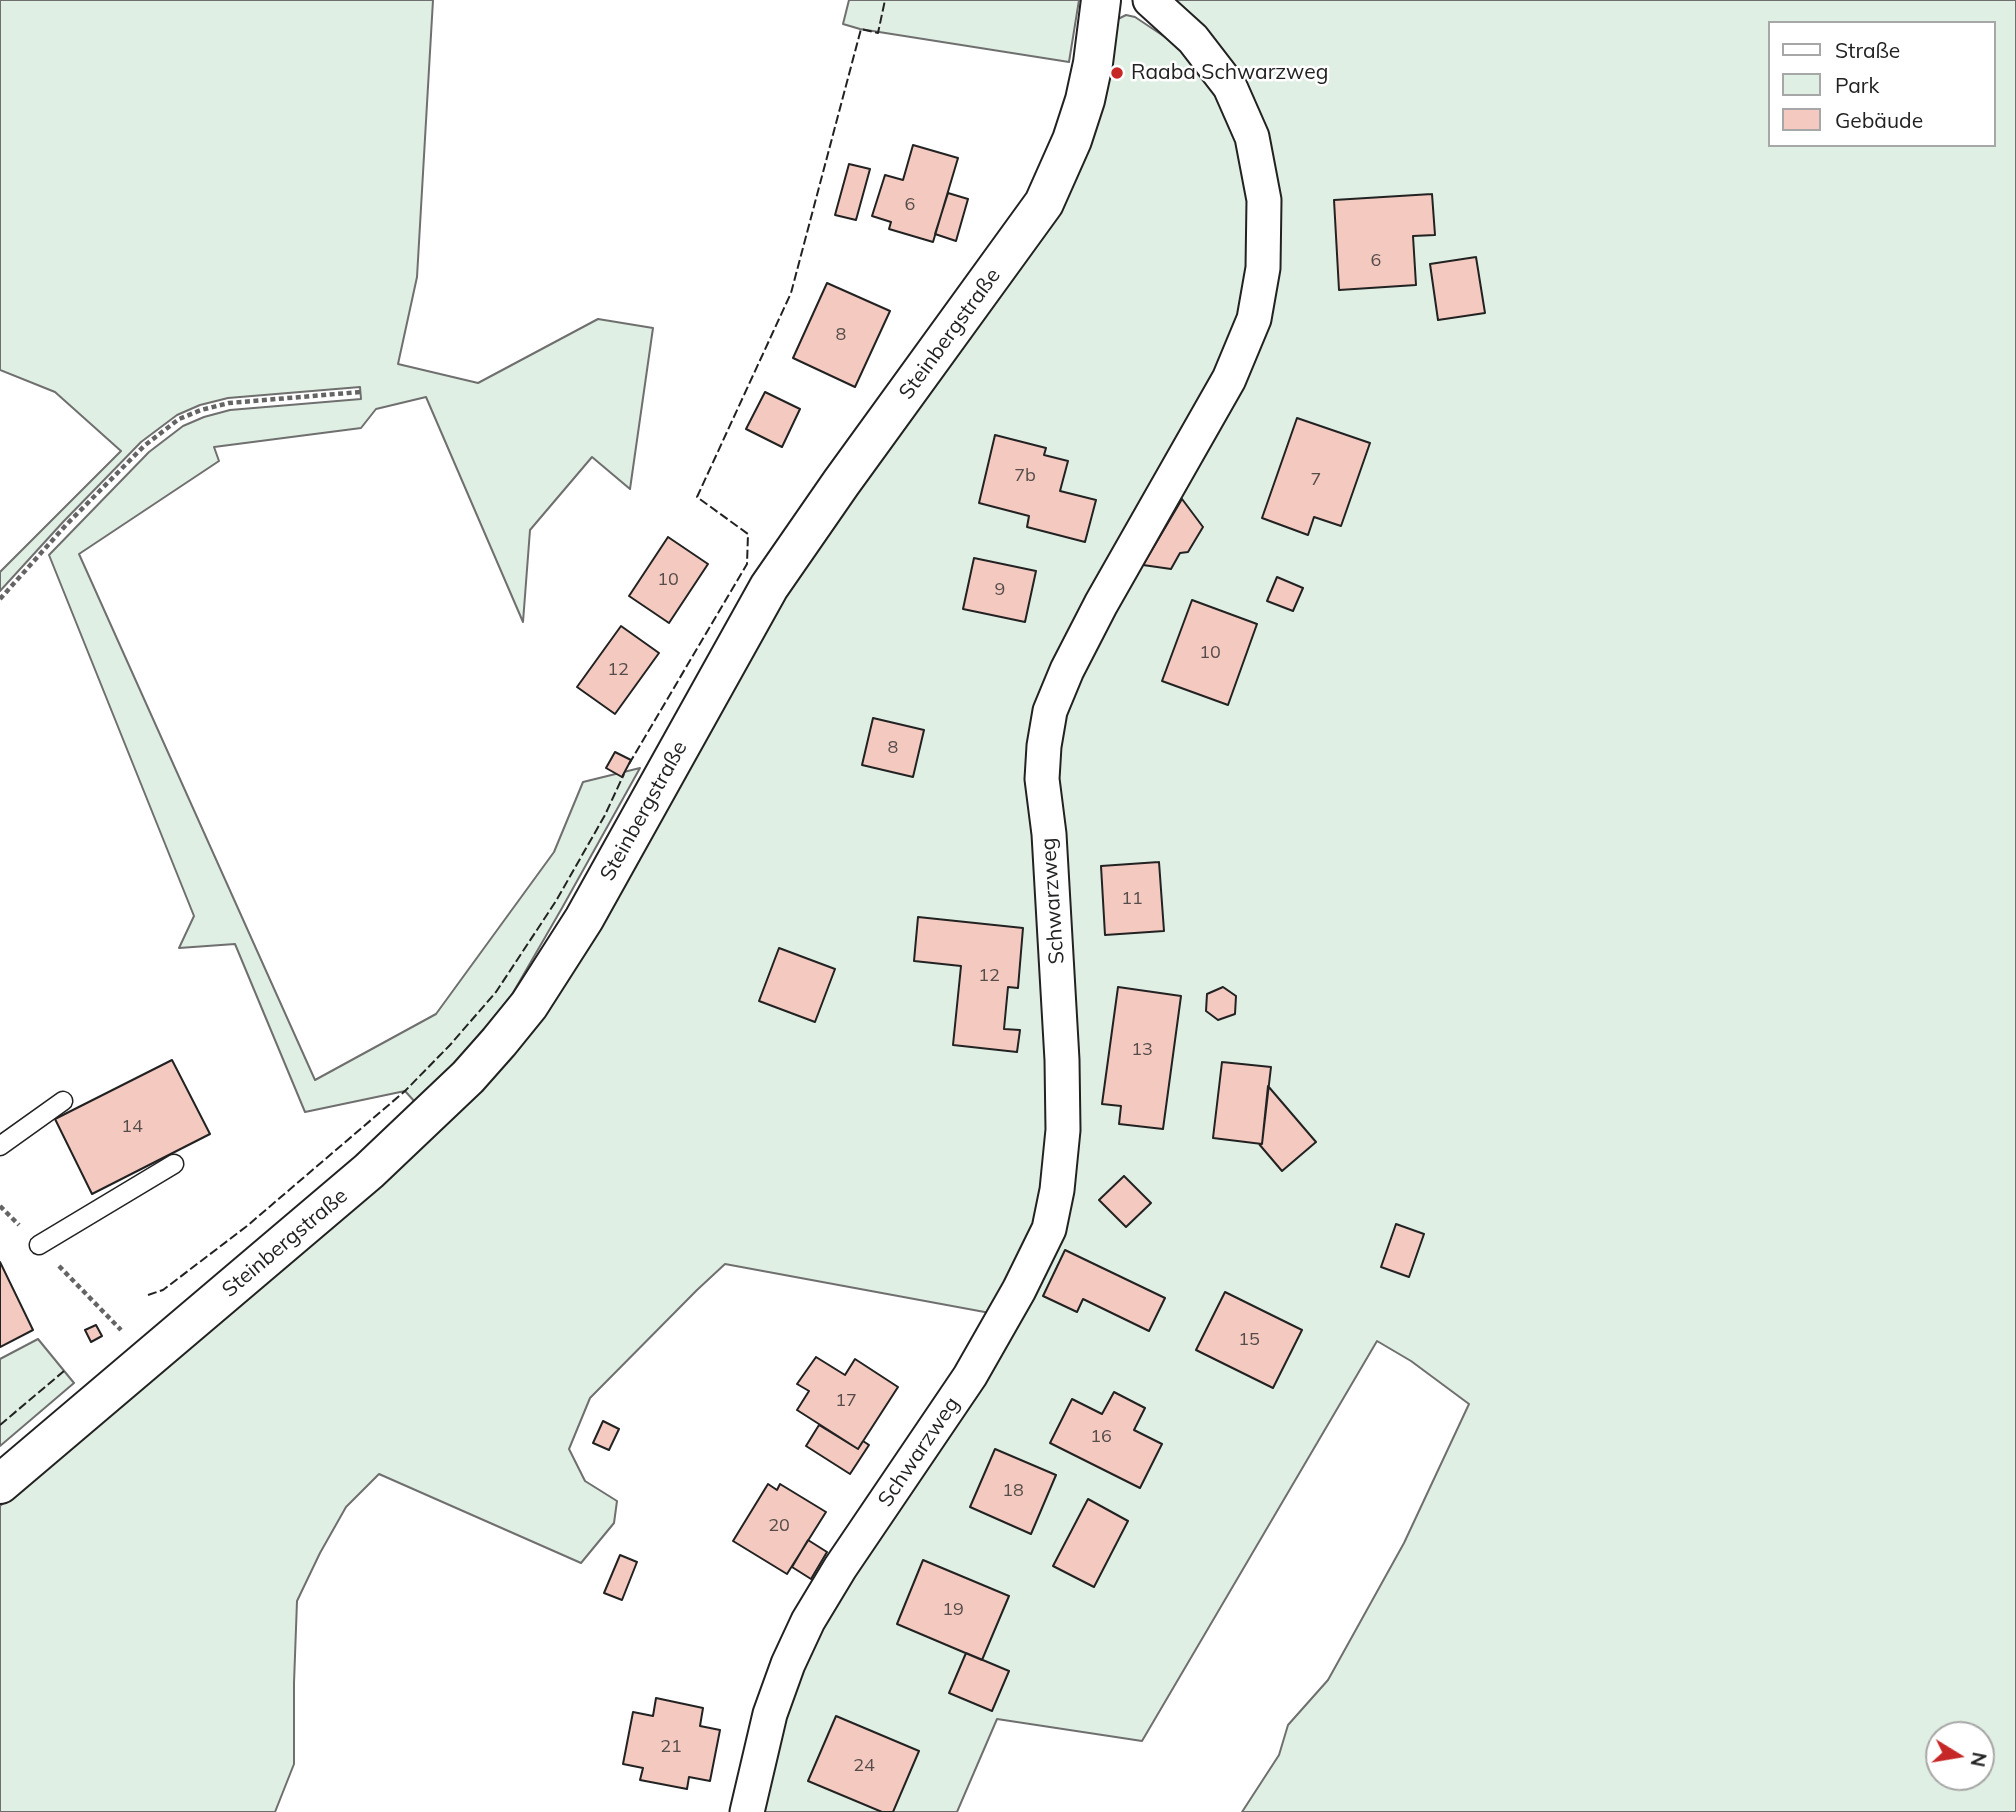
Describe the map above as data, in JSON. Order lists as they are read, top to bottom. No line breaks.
{"streets":{"street":["Steinbergstraße","Schwarzweg"]},"places":["Raaba Schwarzweg"],"house_numbers":["6","6","8","7b","7","10","9","10","12","8","11","12","13","14","15","17","16","18","20","19","21","24"],"legend":["Straße","Park","Gebäude"],"north":"right"}
